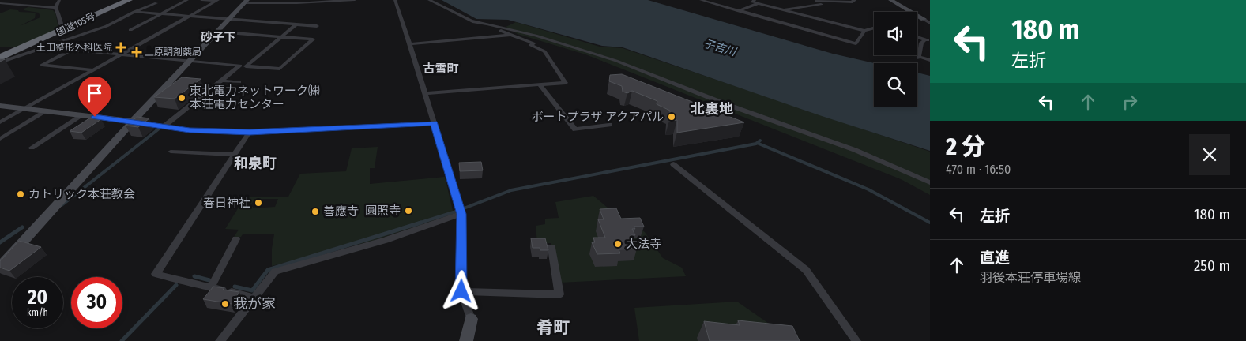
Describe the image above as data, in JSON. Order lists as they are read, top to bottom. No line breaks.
{"streets":{"highway":["国道105号"]},"districts":["砂子下","古雪町","北裏地","和泉町","肴町"],"water":["子吉川"],"places":{"health":["土田整形外科医院","上原調剤薬局"],"other":["東北電力ネットワーク㈱ 本荘電力センター","ボートプラザ アクアパル","カトリック本荘教会","春日神社","圓照寺","善應寺","大法寺","我が家"]},"page":{"turn":["180 m","左折"],"heading":["2 分","470 m · 16:50"],"list":[{"name":"左折","value":"180 m"},{"name":"直進","note":"羽後本荘停車場線","value":"250 m"}],"speed":"20 km/h","limit":"30"}}
